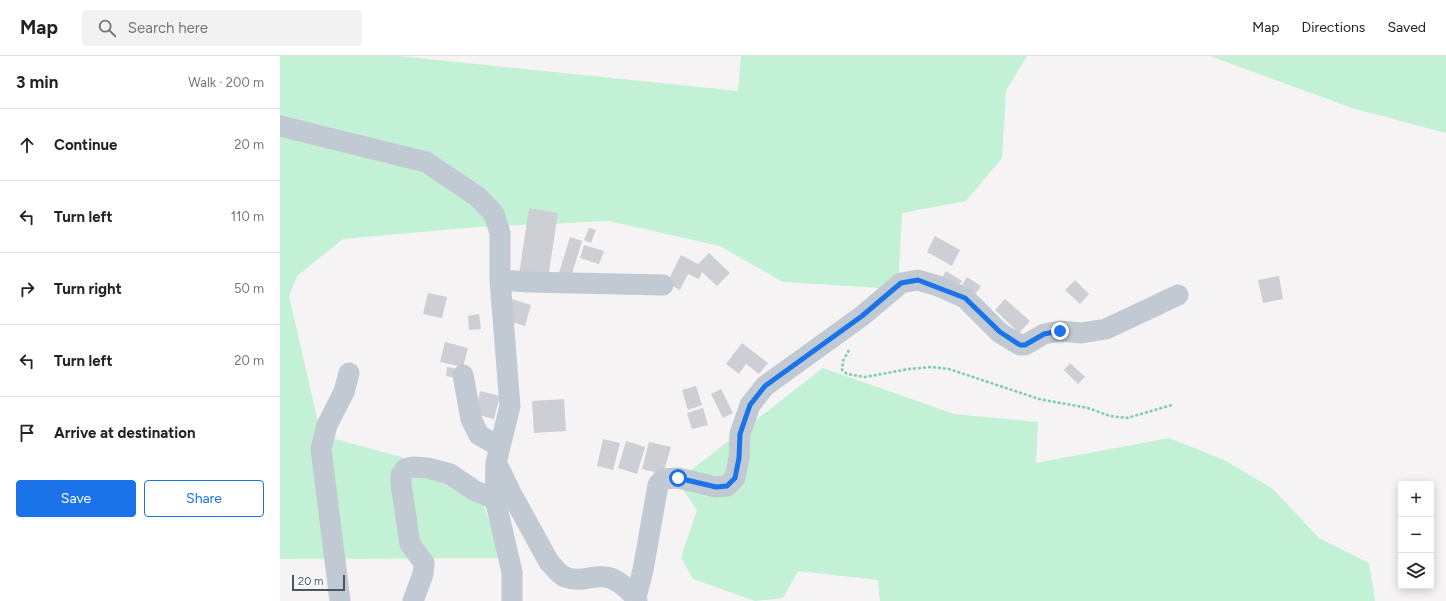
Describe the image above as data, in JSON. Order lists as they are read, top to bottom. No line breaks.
{"scale_bar":"20 m","page":{"header":"Map","search":"Search here","nav":["Map","Directions","Saved"],"heading":["3 min","Walk · 200 m"],"list":[["Continue","20 m"],["Turn left","110 m"],["Turn right","50 m"],["Turn left","20 m"],"Arrive at destination"],"buttons":["Save","Share"],"map_buttons":["+","−"],"scale":"20 m"}}
